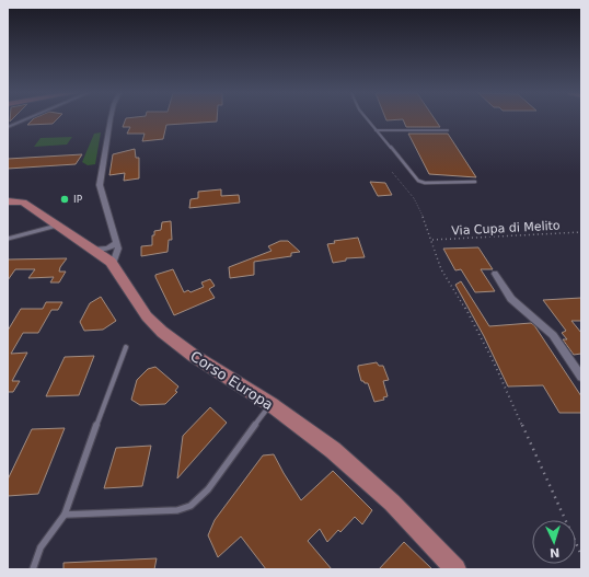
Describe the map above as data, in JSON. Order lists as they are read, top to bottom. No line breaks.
{"streets":{"main road":["Corso Europa"],"path":["Via Cupa di Melito"]},"places":["IP"],"north":"bottom"}
